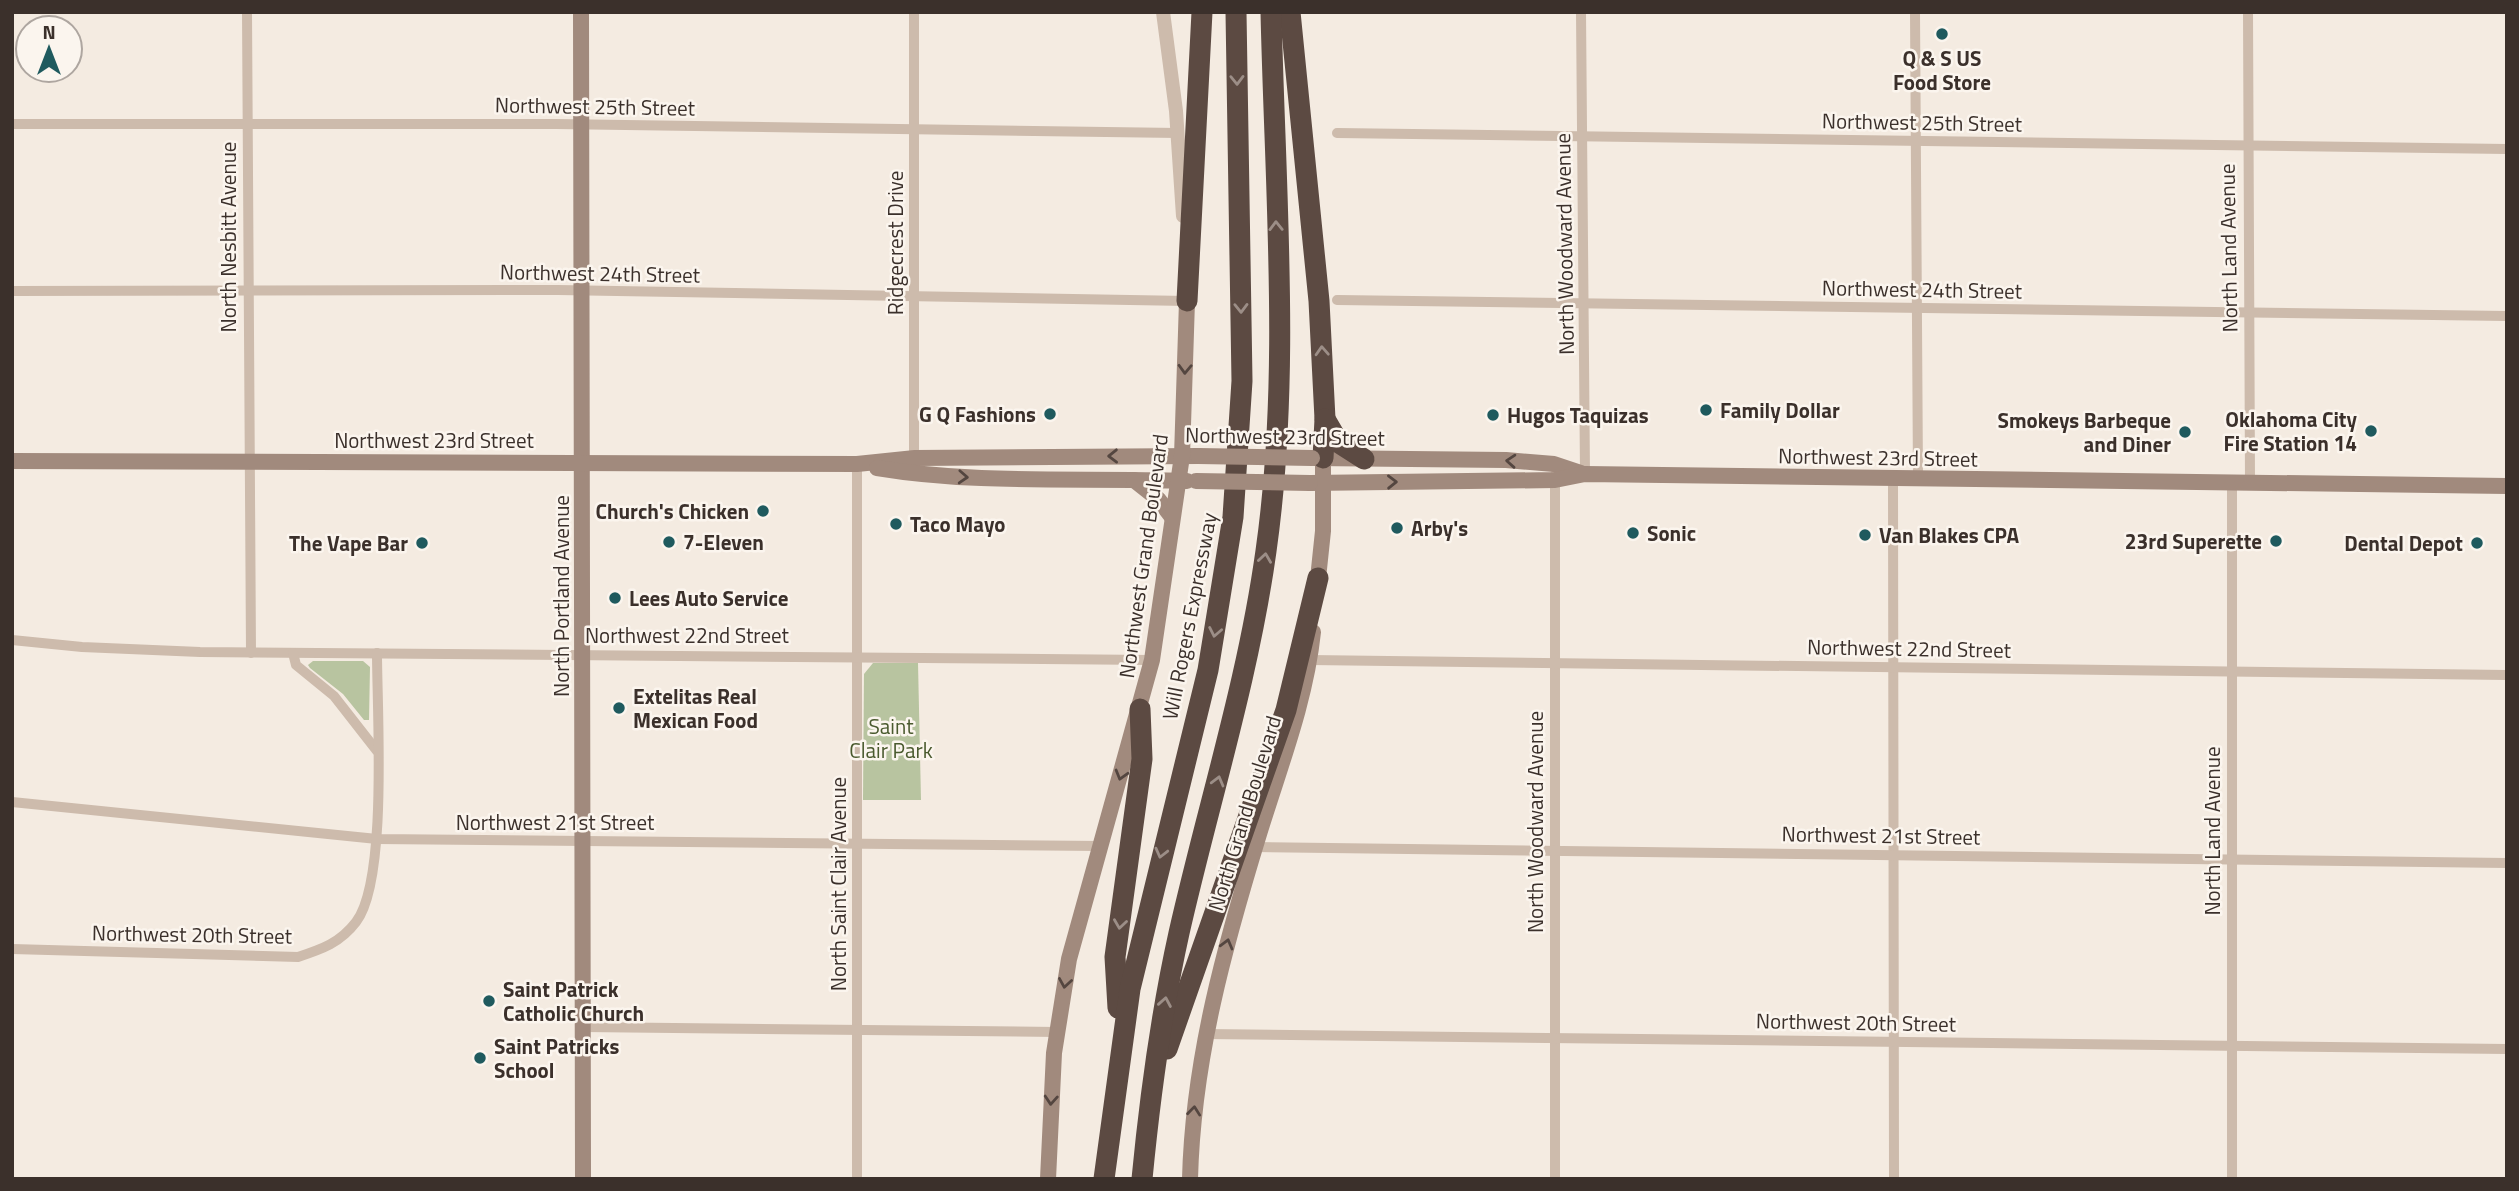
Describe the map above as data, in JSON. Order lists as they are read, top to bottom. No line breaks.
{"streets":{"highway":["Will Rogers Expressway"],"main road":["Northwest 23rd Street","Northwest Grand Boulevard","North Portland Avenue","North Grand Boulevard"],"street":["Northwest 25th Street","North Nesbitt Avenue","Ridgecrest Drive","North Woodward Avenue","North Land Avenue","Northwest 24th Street","Northwest 22nd Street","Northwest 21st Street","North Saint Clair Avenue","Northwest 20th Street"]},"crossings":[["Northwest 25th Street","North Nesbitt Avenue"],["Northwest 25th Street","Ridgecrest Drive"],["Northwest 25th Street","North Woodward Avenue"],["Northwest 25th Street","North Land Avenue"],["Northwest 25th Street","Northwest Grand Boulevard"],["Northwest 25th Street","North Portland Avenue"],["North Nesbitt Avenue","Northwest 24th Street"],["North Nesbitt Avenue","Northwest 23rd Street"],["North Nesbitt Avenue","Northwest 22nd Street"],["Ridgecrest Drive","Northwest 24th Street"],["Ridgecrest Drive","Northwest 23rd Street"],["North Woodward Avenue","Northwest 24th Street"],["North Woodward Avenue","Northwest 23rd Street"],["North Woodward Avenue","Northwest 22nd Street"],["North Woodward Avenue","Northwest 21st Street"],["North Woodward Avenue","Northwest 20th Street"],["North Land Avenue","Northwest 24th Street"],["North Land Avenue","Northwest 23rd Street"],["North Land Avenue","Northwest 22nd Street"],["North Land Avenue","Northwest 21st Street"],["North Land Avenue","Northwest 20th Street"],["Northwest 24th Street","Northwest Grand Boulevard"],["Northwest 24th Street","North Portland Avenue"],["Northwest 23rd Street","Northwest Grand Boulevard"],["Northwest 23rd Street","North Portland Avenue"],["Northwest 23rd Street","North Grand Boulevard"],["Northwest 23rd Street","North Saint Clair Avenue"],["Northwest Grand Boulevard","Northwest 22nd Street"],["Northwest Grand Boulevard","Northwest 21st Street"],["North Portland Avenue","Northwest 22nd Street"],["North Portland Avenue","Northwest 21st Street"],["Northwest 22nd Street","North Grand Boulevard"],["Northwest 22nd Street","North Saint Clair Avenue"],["Northwest 22nd Street","Northwest 20th Street"],["North Grand Boulevard","Northwest 21st Street"],["North Grand Boulevard","Northwest 20th Street"],["Northwest 21st Street","North Saint Clair Avenue"],["Northwest 21st Street","Northwest 20th Street"]],"one_way":["Northwest Grand Boulevard","North Grand Boulevard"],"parks":["Saint Clair Park"],"places":["Q & S US Food Store","Family Dollar","G Q Fashions","Hugos Taquizas","Oklahoma City Fire Station 14","Smokeys Barbeque and Diner","Church's Chicken","Taco Mayo","Arby's","Sonic","Van Blakes CPA","23rd Superette","7-Eleven","The Vape Bar","Dental Depot","Lees Auto Service","Extelitas Real Mexican Food","Saint Patrick Catholic Church","Saint Patricks School"],"north":"top"}
